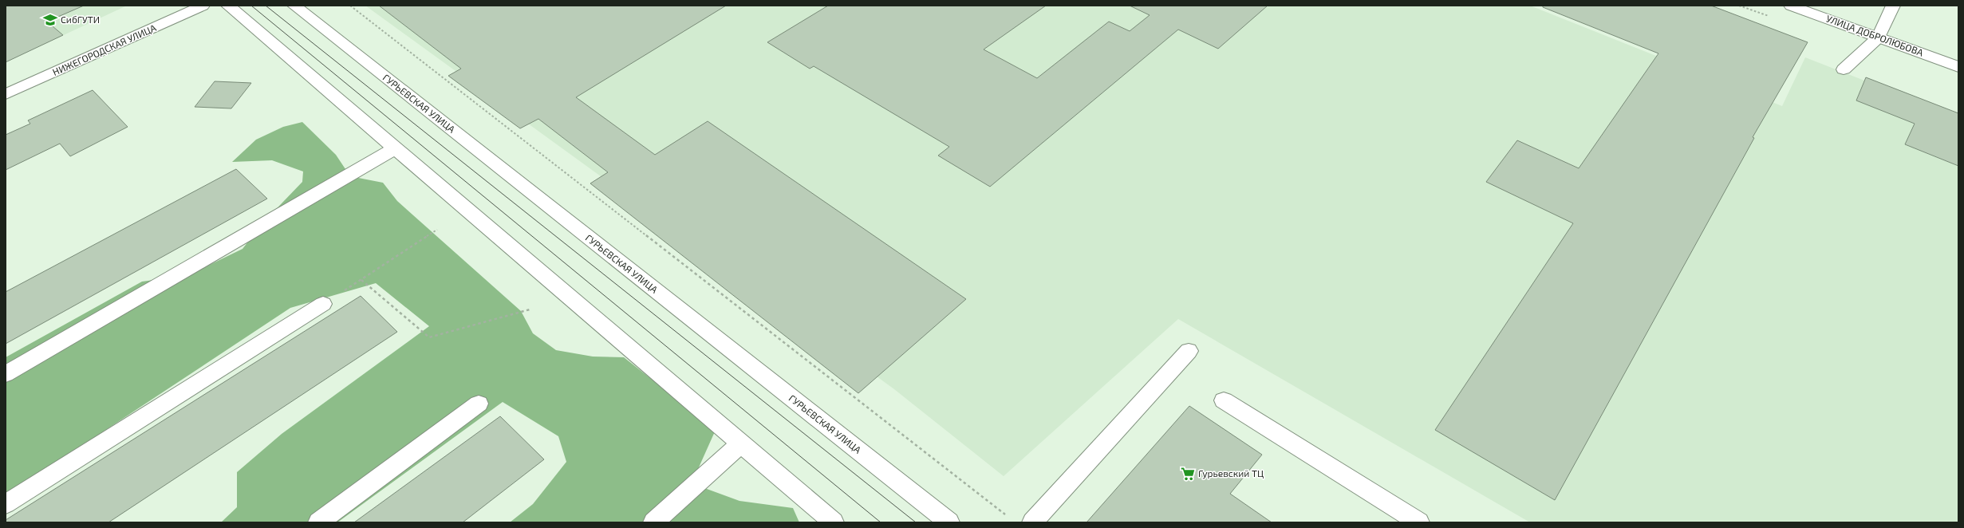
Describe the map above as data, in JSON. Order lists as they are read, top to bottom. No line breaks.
{"streets":{"street":["УЛИЦА ДОБРОЛЮБОВА","НИЖЕГОРОДСКАЯ УЛИЦА","ГУРЬЕВСКАЯ УЛИЦА"]},"places":{"school or university":["СибГУТИ"],"supermarket":["Гурьевский ТЦ"]}}
